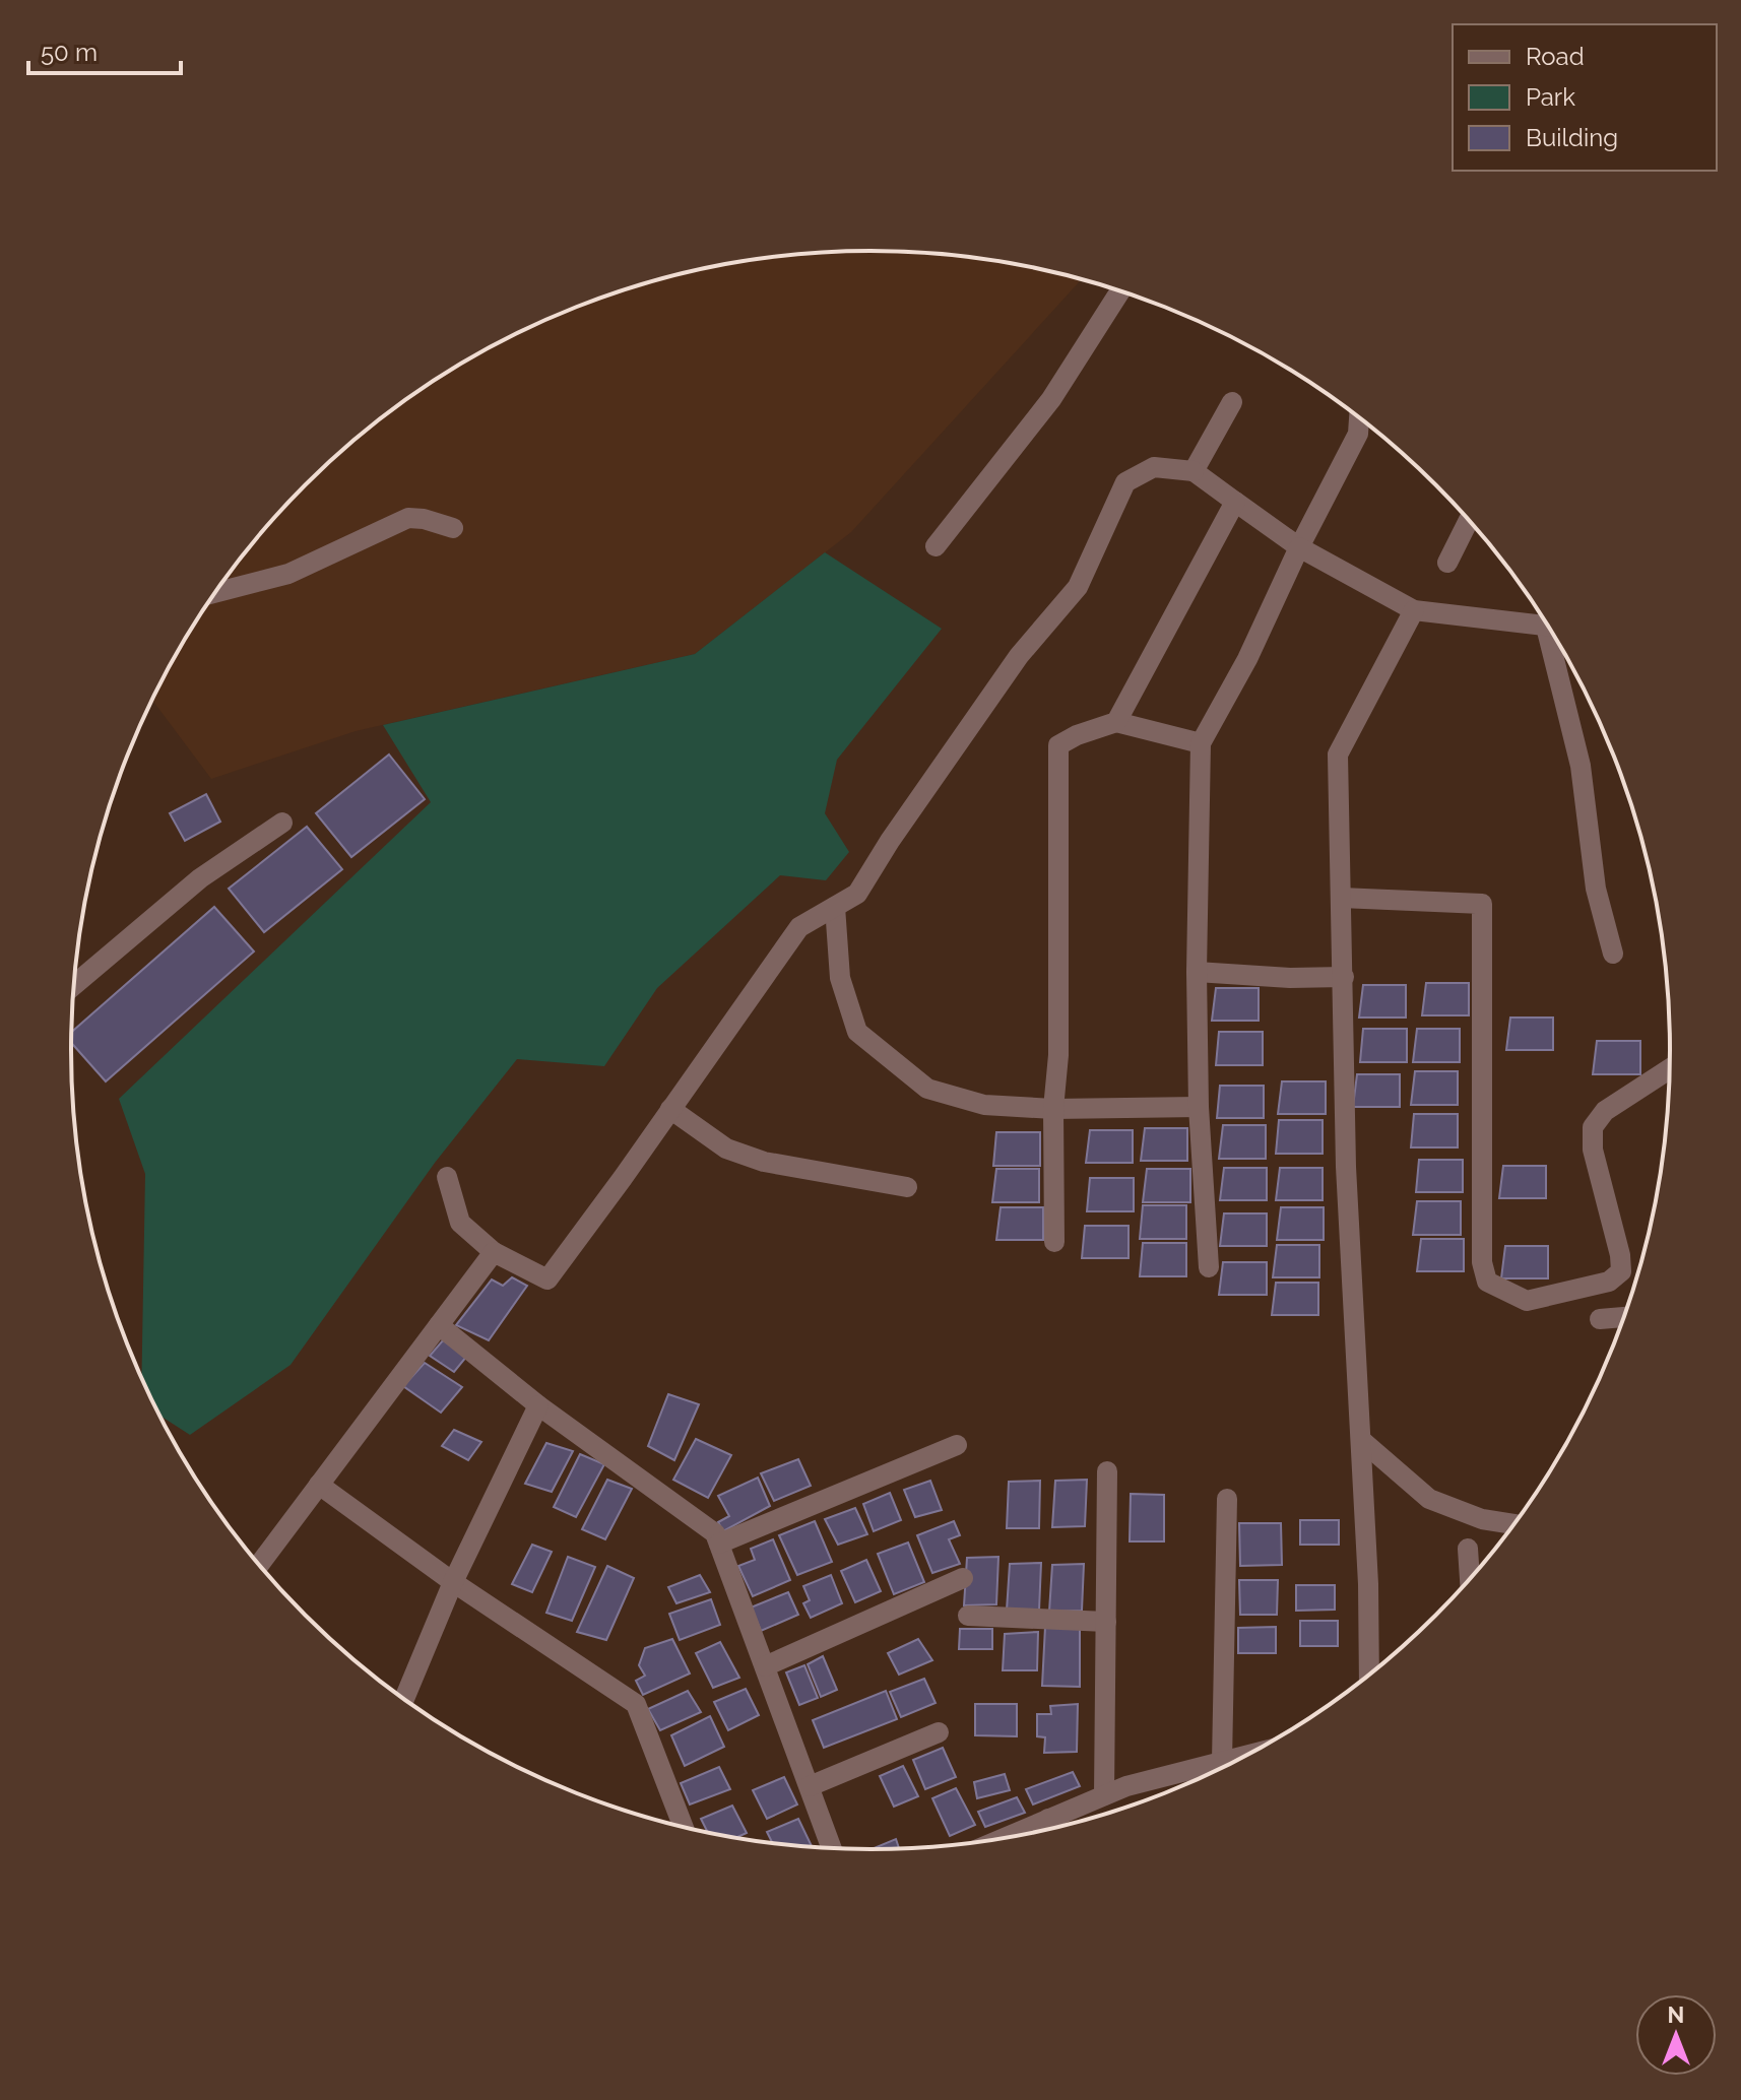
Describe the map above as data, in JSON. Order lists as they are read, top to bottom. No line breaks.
{"legend":["Road","Park","Building"],"scale_bar":"50 m","north":"top"}
